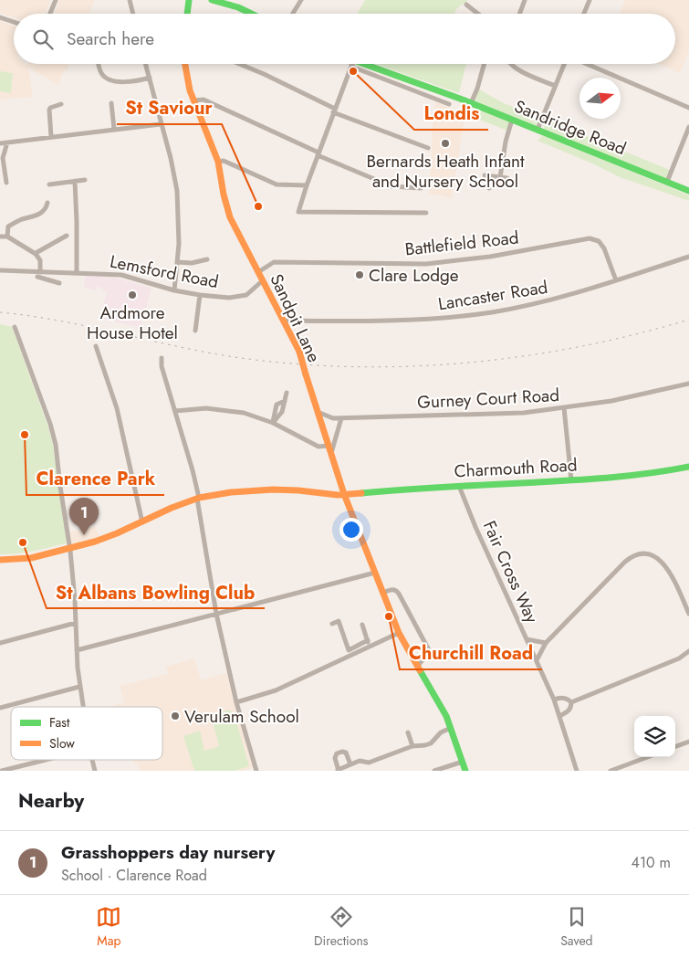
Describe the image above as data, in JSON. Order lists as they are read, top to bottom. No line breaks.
{"streets":{"street":["Sandridge Road","Battlefield Road","Lemsford Road","Lancaster Road","Sandpit Lane","Gurney Court Road","Charmouth Road","Fair Cross Way"]},"crossings":[["Battlefield Road","Lancaster Road"],["Battlefield Road","Sandpit Lane"],["Lemsford Road","Sandpit Lane"],["Lancaster Road","Sandpit Lane"],["Sandpit Lane","Gurney Court Road"],["Sandpit Lane","Charmouth Road"],["Charmouth Road","Fair Cross Way"]],"places":["Londis","Bernards Heath Infant and Nursery School","St Saviour","Clare Lodge","Ardmore House Hotel","Clarence Park","St Albans Bowling Club","Churchill Road","Verulam School"],"legend":["Fast","Slow"],"north":"right","page":{"search":"Search here","pins":"1","heading":"Nearby","list":[{"mark":"1","name":"Grasshoppers day nursery","note":"School · Clarence Road","value":"410 m"}],"nav":["Map","Directions","Saved"]}}
